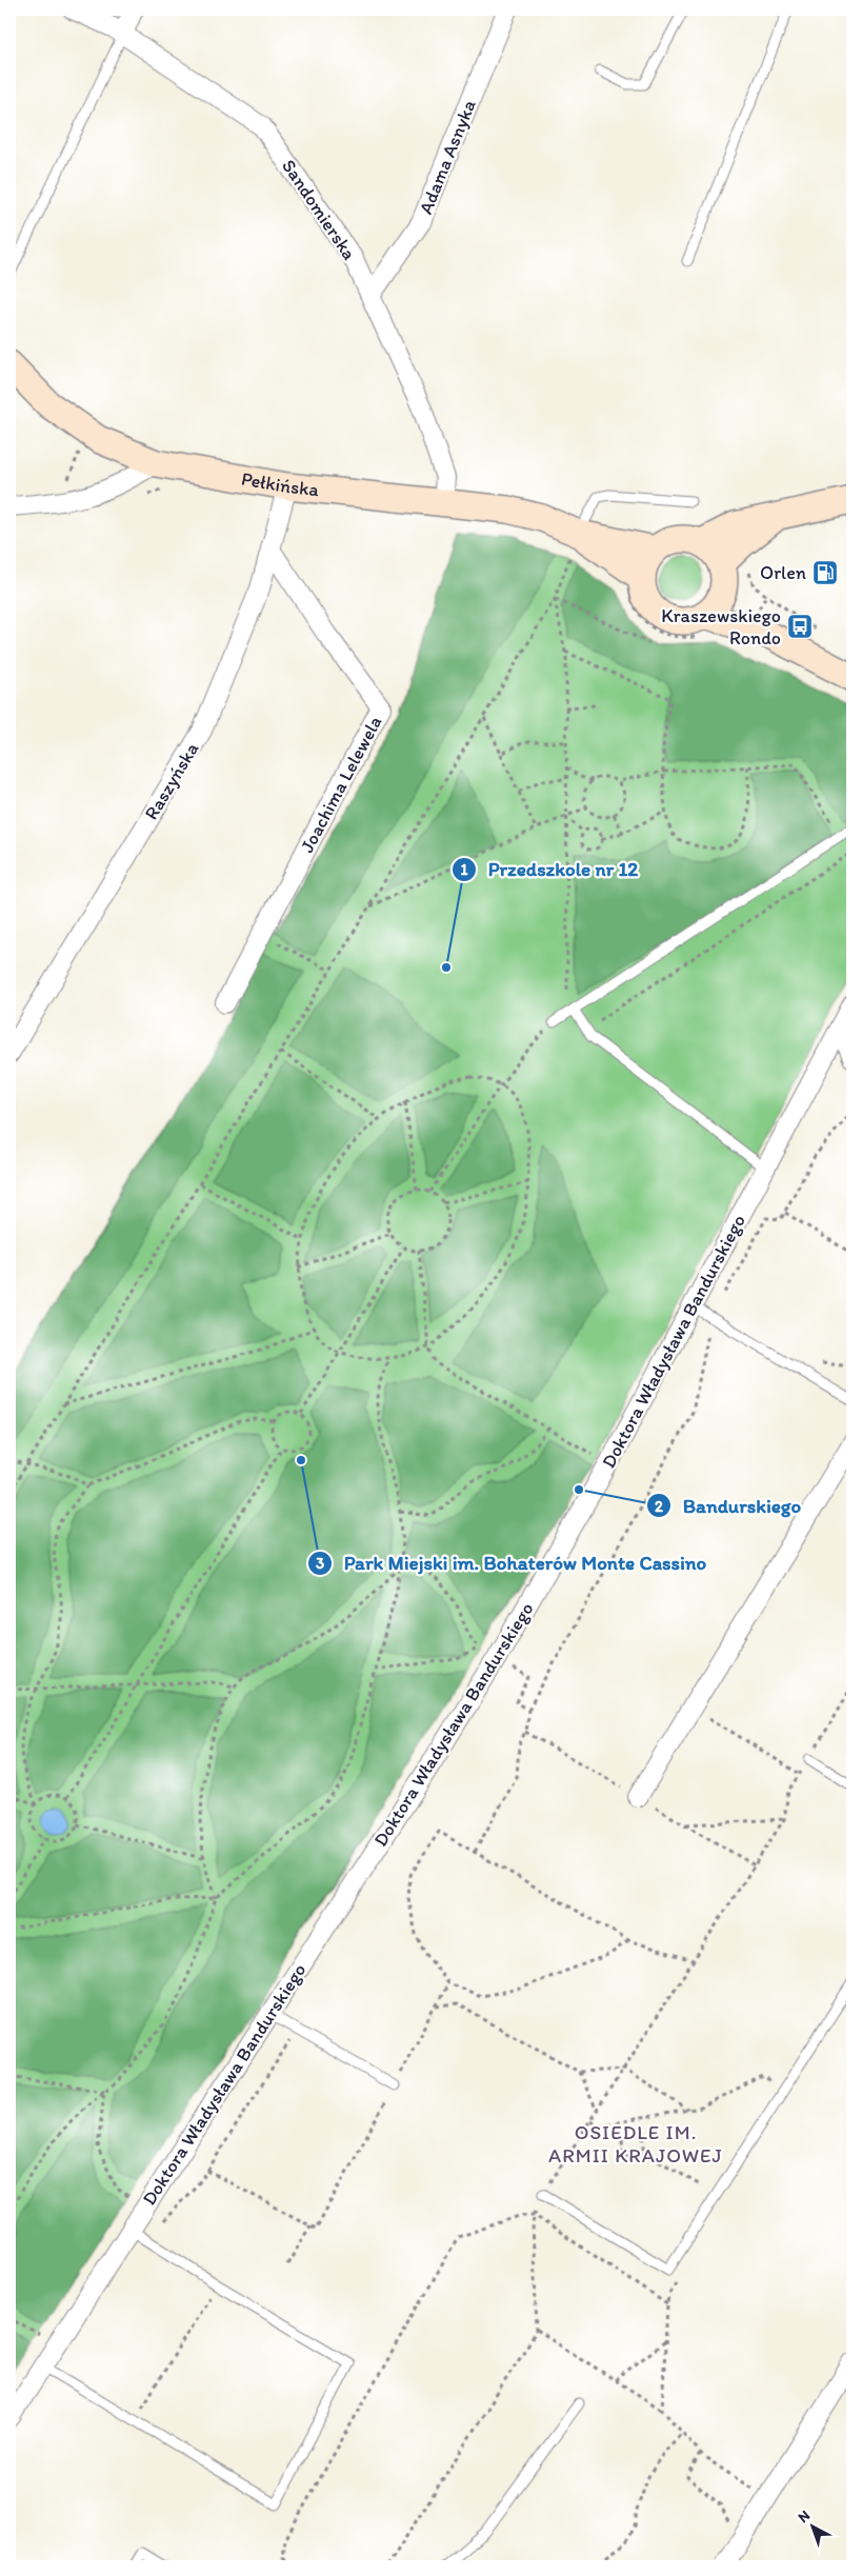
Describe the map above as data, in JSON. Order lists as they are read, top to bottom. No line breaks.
{"streets":{"street":["Adama Asnyka","Sandomierska","Pełkińska","Raszyńska","Joachima Lelewela","Doktora Władysława Bandurskiego"]},"crossings":[["Adama Asnyka","Sandomierska"],["Sandomierska","Pełkińska"],["Pełkińska","Raszyńska"],["Raszyńska","Joachima Lelewela"]],"districts":["OSIEDLE IM. ARMII KRAJOWEJ"],"places":{"fuel station":["Orlen"],"bus stop":["Kraszewskiego Rondo"],"other":["Przedszkole nr 12","Park Miejski im. Bohaterów Monte Cassino","Bandurskiego"]},"north":"top left"}
